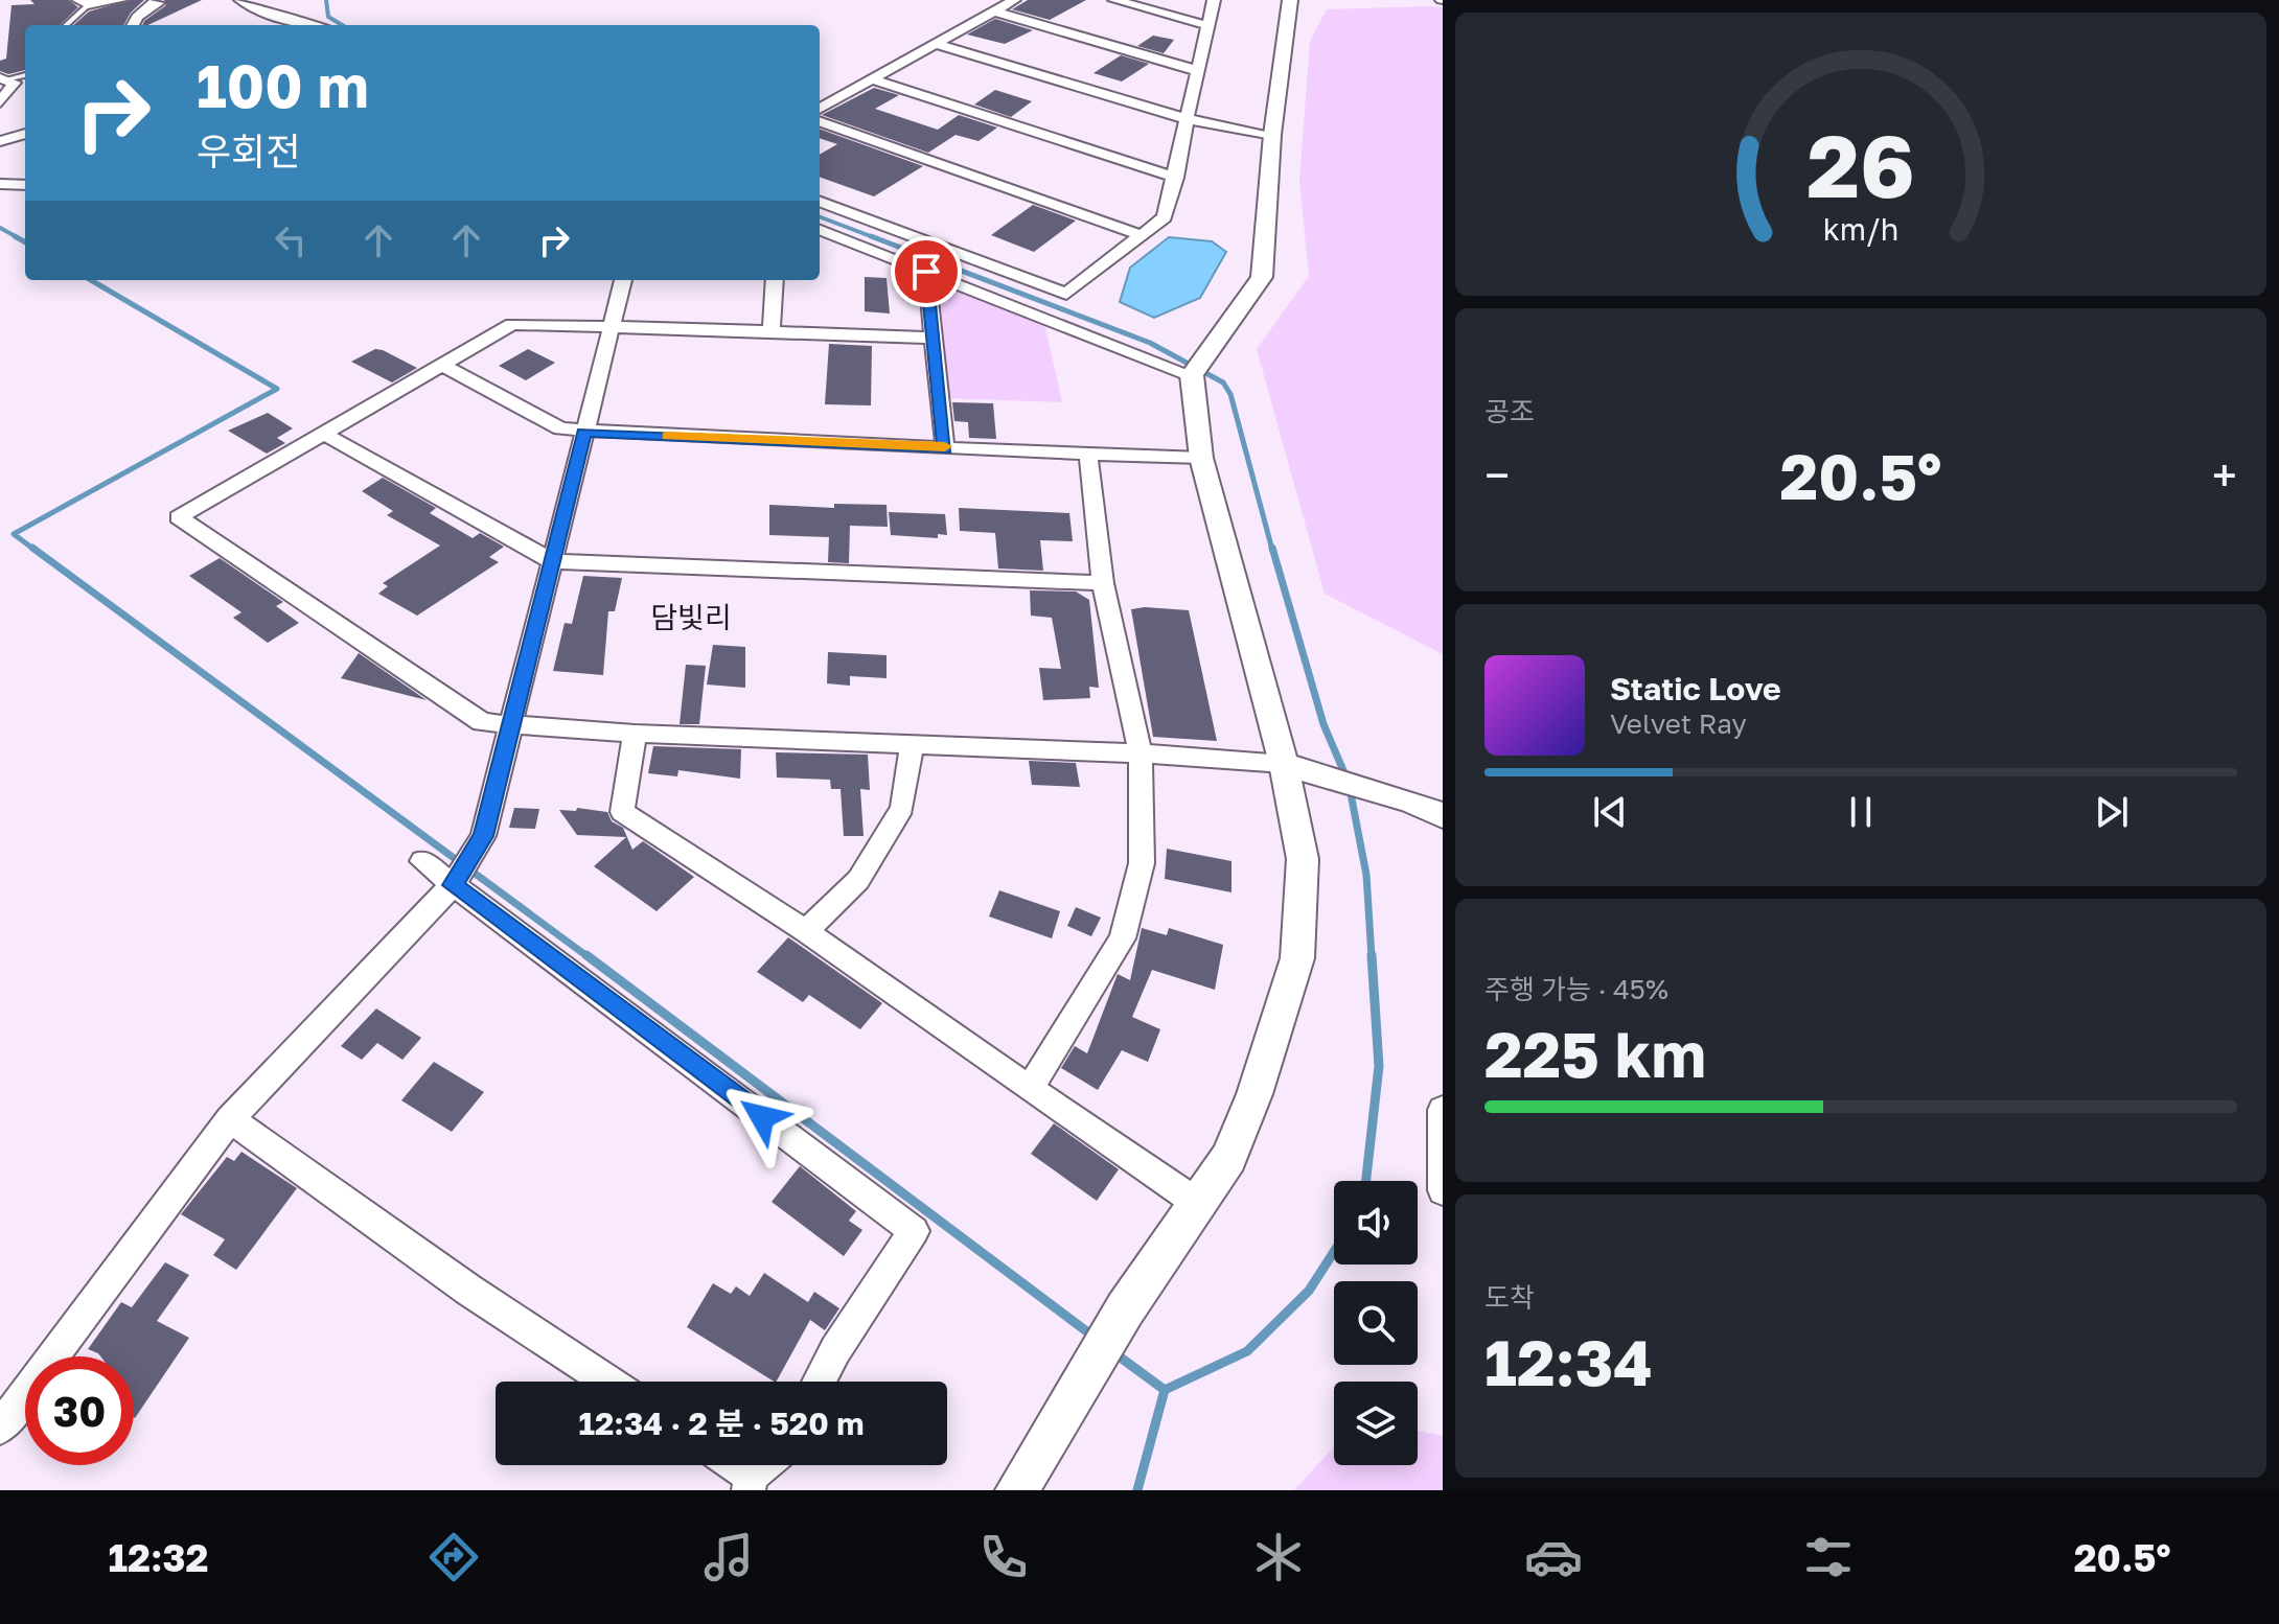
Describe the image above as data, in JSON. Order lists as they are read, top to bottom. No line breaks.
{"districts":["담빛리"],"page":{"turn":["100 m","우회전"],"tile":["공조",["주행 가능 · 45%","225 km"],["도착","12:34"]],"heat":["−","20.5°","+"],"song":["Static Love","Velvet Ray"],"limit":"30","trip":"12:34 · 2 분 · 520 m","tabs":["12:32","20.5°"],"gauge":["26","km/h"]}}
